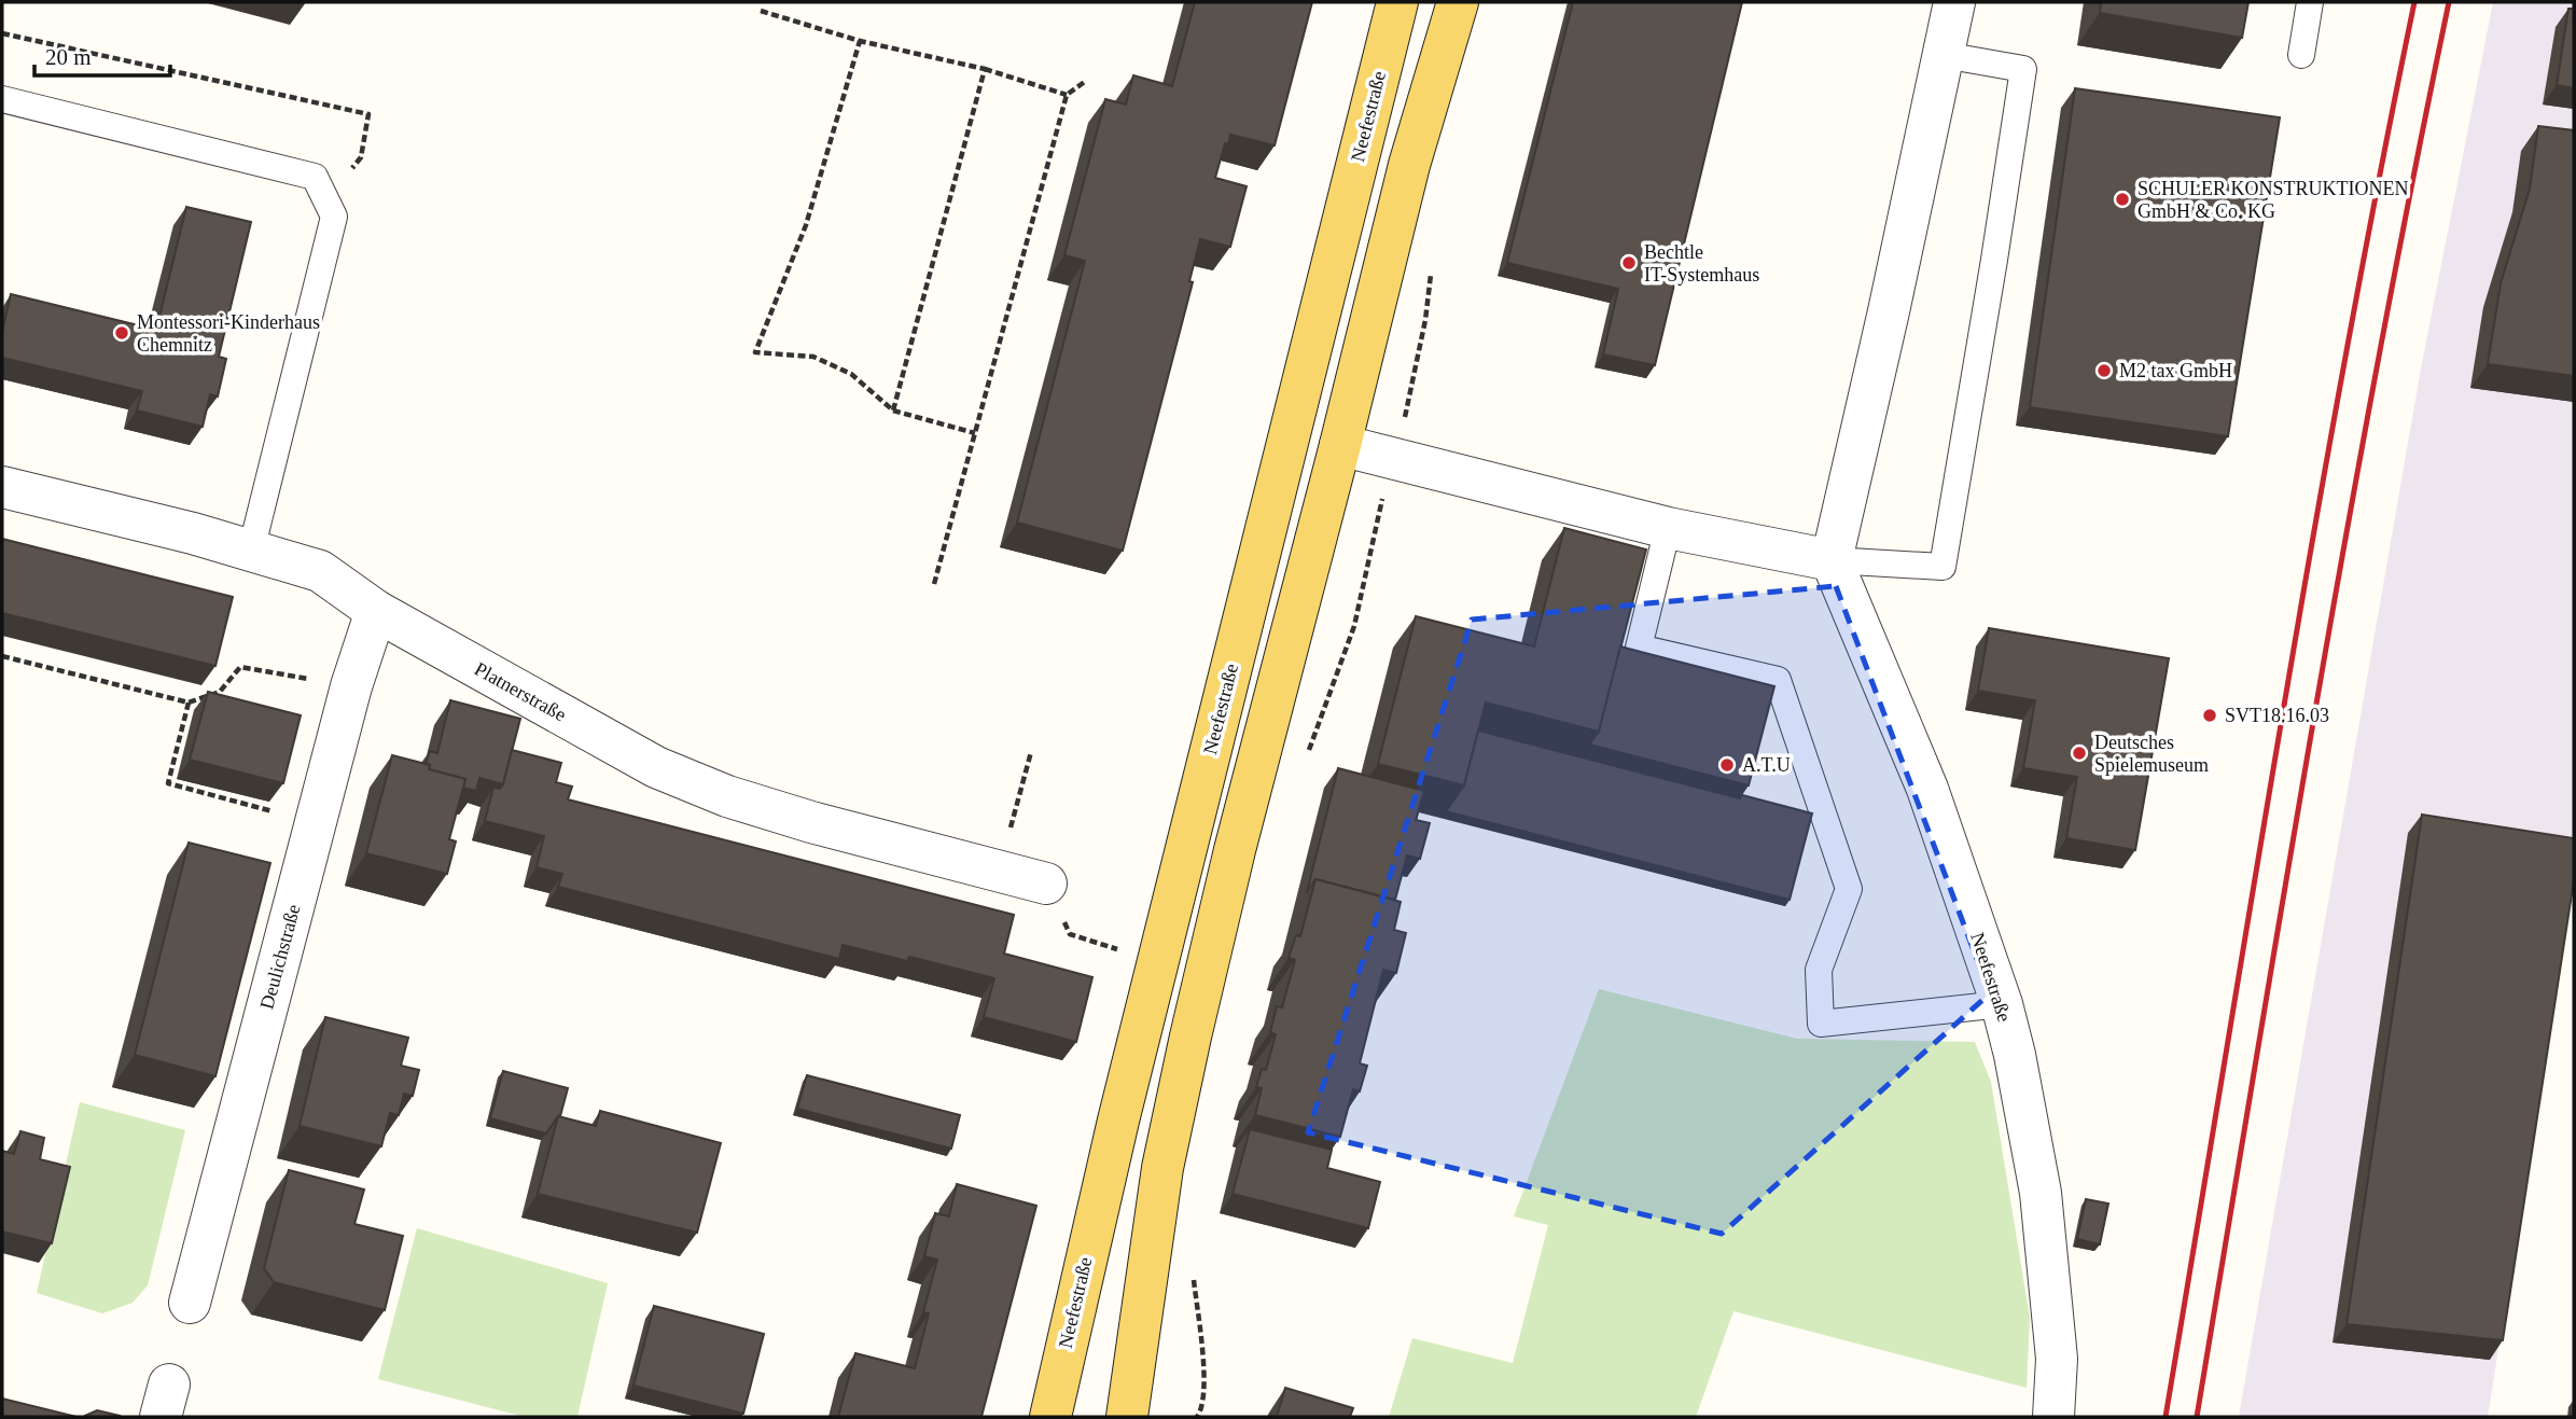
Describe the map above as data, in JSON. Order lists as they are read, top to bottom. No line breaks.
{"streets":{"main road":["Neefestraße"],"street":["Platnerstraße","Deulichstraße"]},"crossings":[["Platnerstraße","Deulichstraße"]],"places":["SCHULER KONSTRUKTIONEN GmbH & Co. KG","Bechtle IT-Systemhaus","Montessori-Kinderhaus Chemnitz","M2 tax GmbH","SVT18.16.03","Deutsches Spielemuseum","A.T.U"],"scale_bar":"20 m"}
